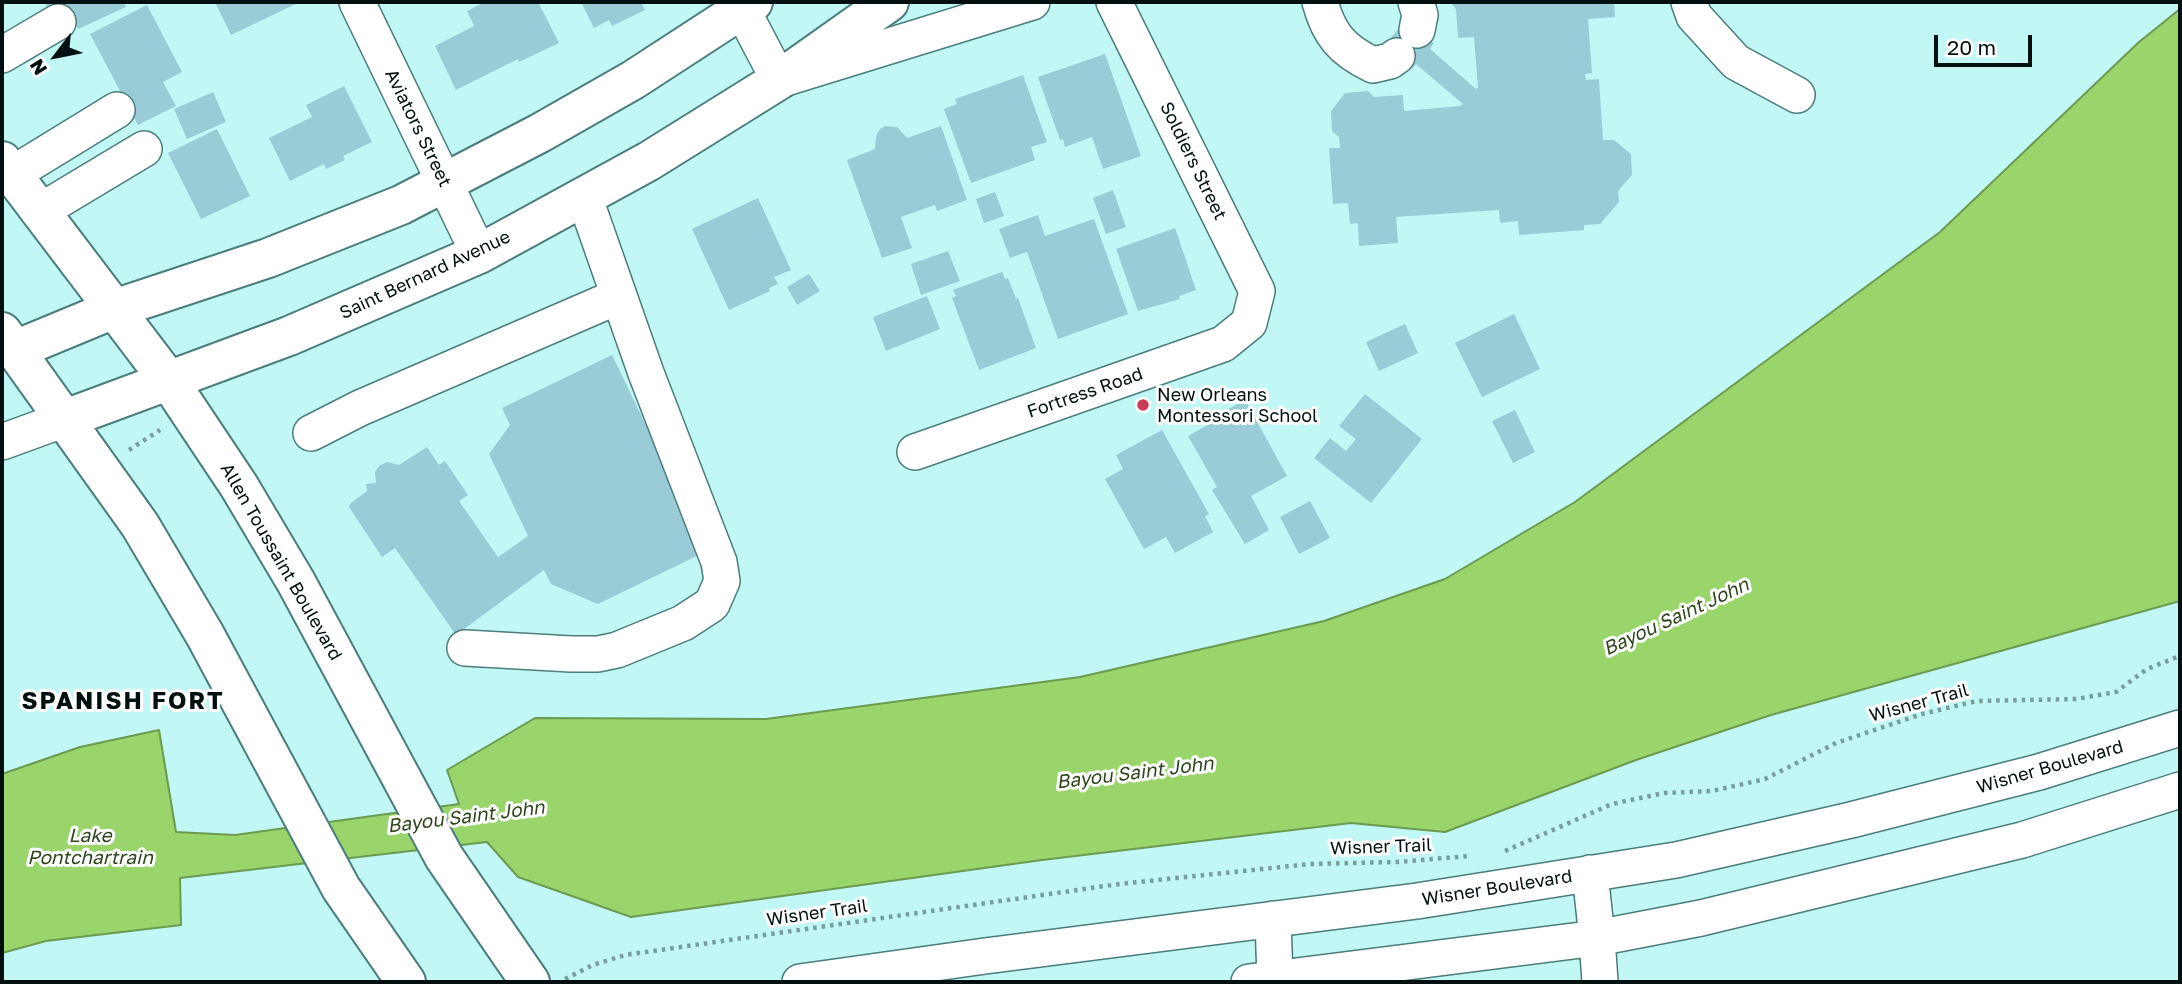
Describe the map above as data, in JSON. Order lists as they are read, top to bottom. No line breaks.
{"streets":{"main road":["Saint Bernard Avenue","Allen Toussaint Boulevard"],"street":["Aviators Street","Soldiers Street","Fortress Road","Wisner Boulevard"],"path":["Wisner Trail"]},"crossings":[["Aviators Street","Saint Bernard Avenue"],["Soldiers Street","Fortress Road"],["Saint Bernard Avenue","Allen Toussaint Boulevard"]],"districts":["SPANISH FORT"],"water":["Bayou Saint John","Lake Pontchartrain"],"places":["New Orleans Montessori School"],"scale_bar":"20 m","north":"bottom left"}
